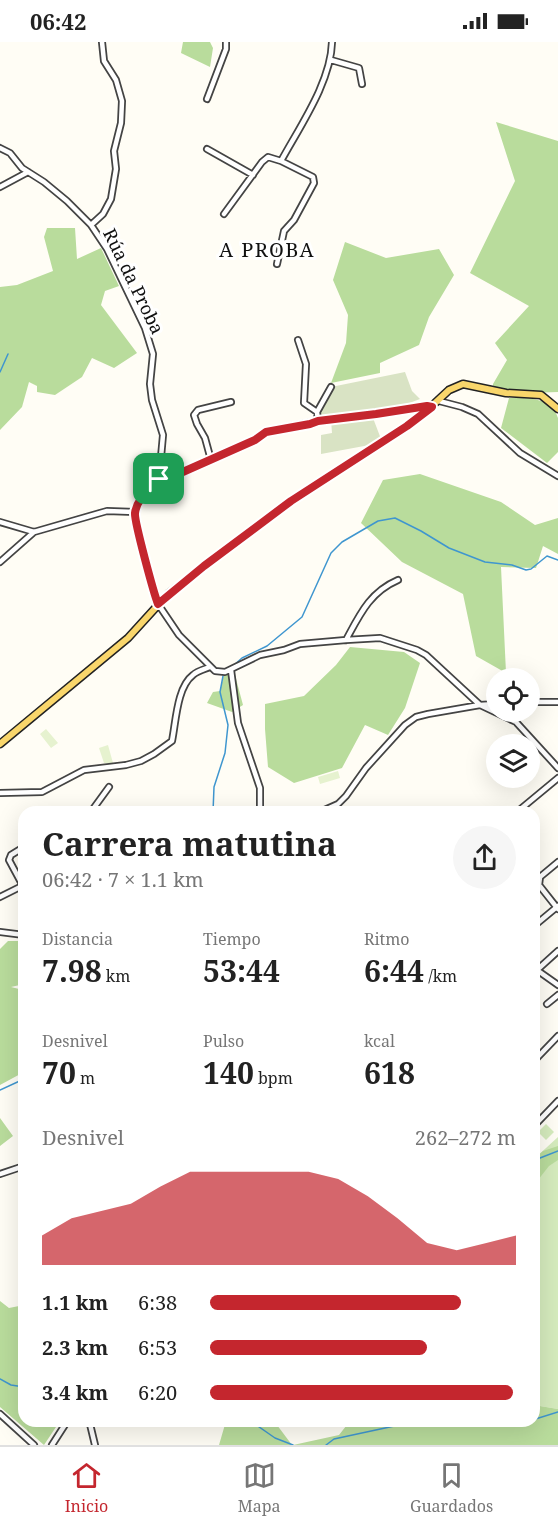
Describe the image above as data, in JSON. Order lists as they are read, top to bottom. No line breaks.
{"streets":{"street":["Rúa da Proba"]},"districts":["A PROBA"],"page":{"status":"06:42","heading":["Carrera matutina","06:42 · 7 × 1.1 km"],"stats":[["Distancia","7.98 km"],["Tiempo","53:44"],["Ritmo","6:44 /km"],["Desnivel","70 m"],["Pulso","140 bpm"],["kcal","618"]],"chart":["Desnivel","262–272 m"],"list":[{"name":"1.1 km","note":"6:38"},{"name":"2.3 km","note":"6:53"},{"name":"3.4 km","note":"6:20"}],"tabs":["Inicio","Mapa","Guardados"]}}
